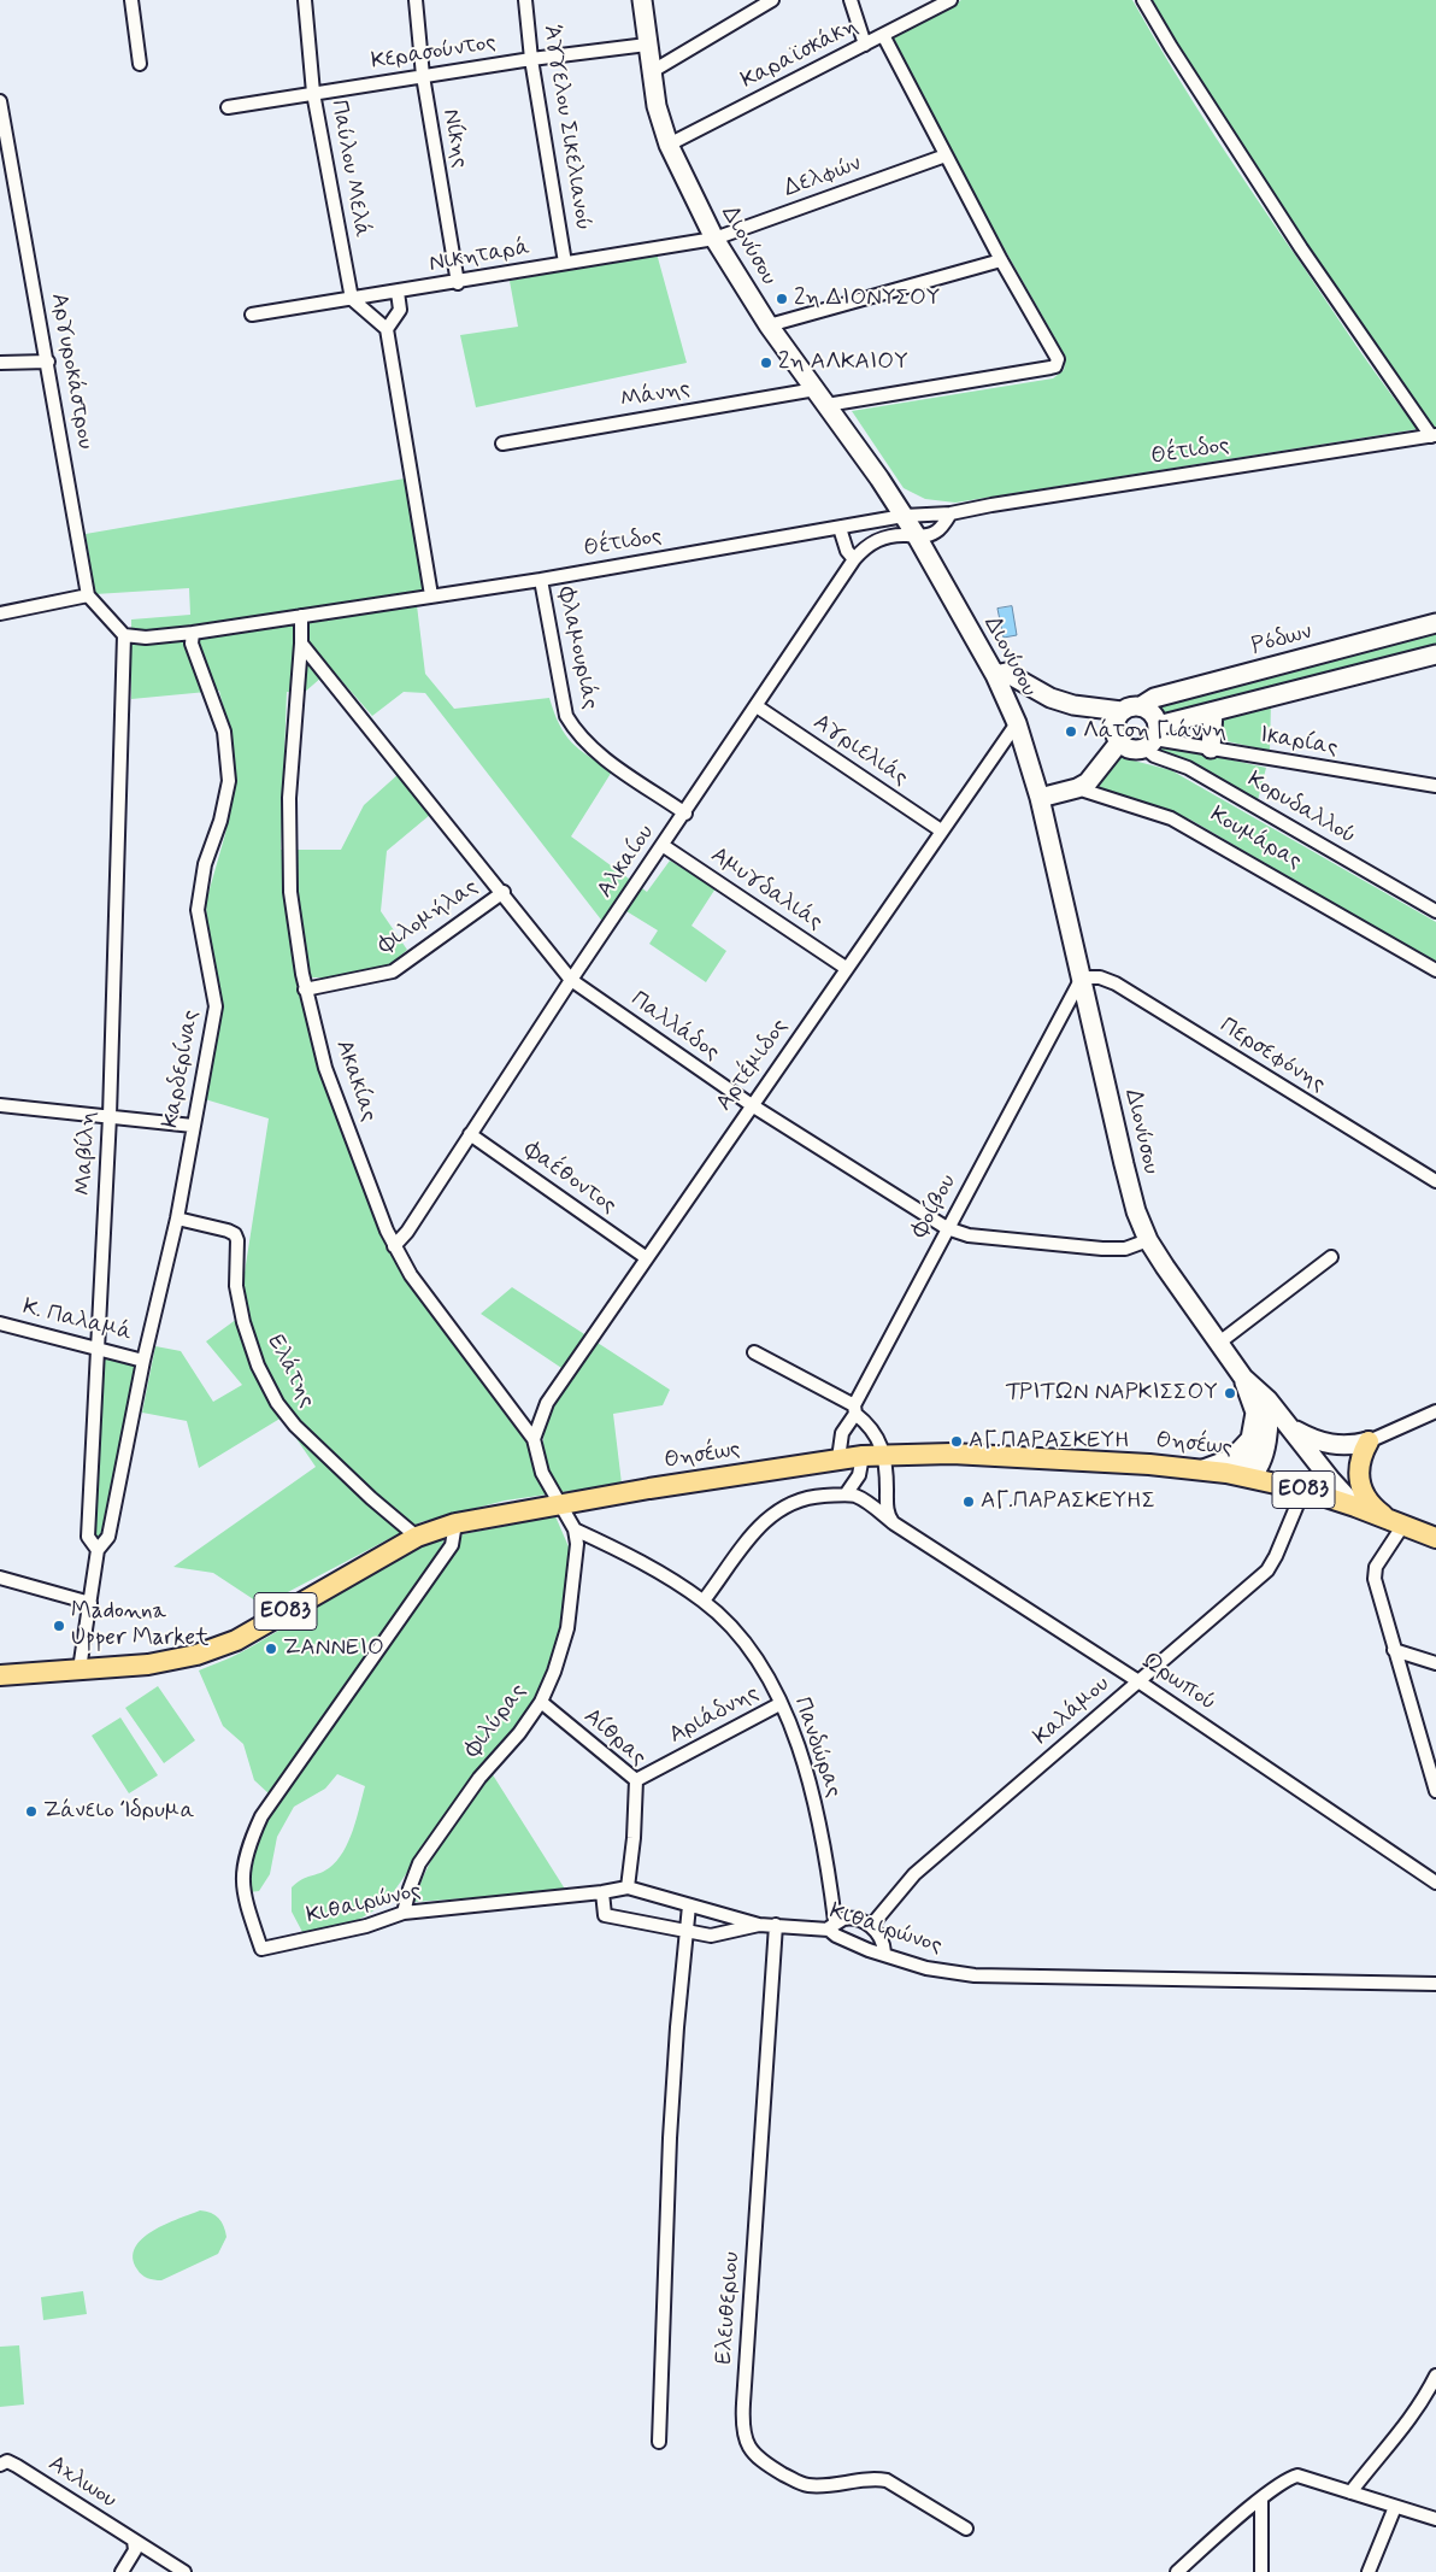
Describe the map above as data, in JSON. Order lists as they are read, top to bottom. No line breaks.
{"streets":{"main road":["Διονύσου","Ρόδων","Θησέως","ΕΟ83"],"street":["Κερασούντος","Καραϊσκάκη","Άγγελου Σικελιανού","Νίκης","Παύλου Μελά","Δελφών","Νικηταρά","Αργυροκάστρου","Μάνης","Θέτιδος","Φλαμουριάς","Ικαρίας","Αγριελιάς","Κορυδαλλού","Κουμάρας","Αλκαίου","Αμυγδαλιάς","Φιλομήλας","Παλλάδος","Περσεφόνης","Αρτέμιδος","Καρδερίνας","Ακακίας","Μαβίλη","Φαέθοντος","Φοίβου","Κ. Παλαμά","Ελάτης","Ωρωπού","Καλάμου","Αριάδνης","Φιλύρας","Αίθρας","Πανδώρας","Κιθαιρώνος","Ελευθεριου","Αχλωου"]},"crossings":[["Κερασούντος","Άγγελου Σικελιανού"],["Κερασούντος","Νίκης"],["Κερασούντος","Παύλου Μελά"],["Κερασούντος","Διονύσου"],["Καραϊσκάκη","Διονύσου"],["Άγγελου Σικελιανού","Νικηταρά"],["Νίκης","Νικηταρά"],["Παύλου Μελά","Νικηταρά"],["Δελφών","Διονύσου"],["Δελφών","Νικηταρά"],["Διονύσου","Νικηταρά"],["Διονύσου","Μάνης"],["Διονύσου","Θέτιδος"],["Διονύσου","Αλκαίου"],["Διονύσου","Παλλάδος"],["Διονύσου","Περσεφόνης"],["Διονύσου","Αρτέμιδος"],["Διονύσου","Φοίβου"],["Διονύσου","Θησέως"],["Θέτιδος","Φλαμουριάς"],["Θέτιδος","Ακακίας"],["Ρόδων","Ικαρίας"],["Ρόδων","Κορυδαλλού"],["Φλαμουριάς","Αλκαίου"],["Ικαρίας","Κορυδαλλού"],["Αγριελιάς","Αλκαίου"],["Αγριελιάς","Αρτέμιδος"],["Αλκαίου","Αμυγδαλιάς"],["Αλκαίου","Παλλάδος"],["Αλκαίου","Ακακίας"],["Αλκαίου","Φαέθοντος"],["Αμυγδαλιάς","Αρτέμιδος"],["Φιλομήλας","Παλλάδος"],["Φιλομήλας","Ακακίας"],["Παλλάδος","Αρτέμιδος"],["Παλλάδος","Ακακίας"],["Παλλάδος","Φοίβου"],["Περσεφόνης","Φοίβου"],["Αρτέμιδος","Ακακίας"],["Αρτέμιδος","Φαέθοντος"],["Καρδερίνας","Μαβίλη"],["Καρδερίνας","Κ. Παλαμά"],["Καρδερίνας","Ελάτης"],["Ακακίας","Θησέως"],["Μαβίλη","Κ. Παλαμά"],["Μαβίλη","Θησέως"],["Φοίβου","Θησέως"],["Ελάτης","Θησέως"],["Θησέως","Καλάμου"],["Θησέως","Κιθαιρώνος"],["Ωρωπού","Καλάμου"],["Αριάδνης","Αίθρας"],["Αριάδνης","Πανδώρας"],["Φιλύρας","Αίθρας"],["Φιλύρας","Πανδώρας"],["Φιλύρας","Κιθαιρώνος"],["Αίθρας","Κιθαιρώνος"],["Πανδώρας","Κιθαιρώνος"],["Κιθαιρώνος","Ελευθεριου"]],"places":["2η ΔΙΟΝΥΣΟΥ","2η ΑΛΚΑΙΟΥ","Λάτση Γιάννη","ΤΡΙΤΩΝ ΝΑΡΚΙΣΣΟΥ","ΑΓ.ΠΑΡΑΣΚΕΥΗ","ΑΓ.ΠΑΡΑΣΚΕΥΗΣ","Madonna Upper Market","ΖΑΝΝΕΙΟ","Ζάνειο Ίδρυμα"]}
